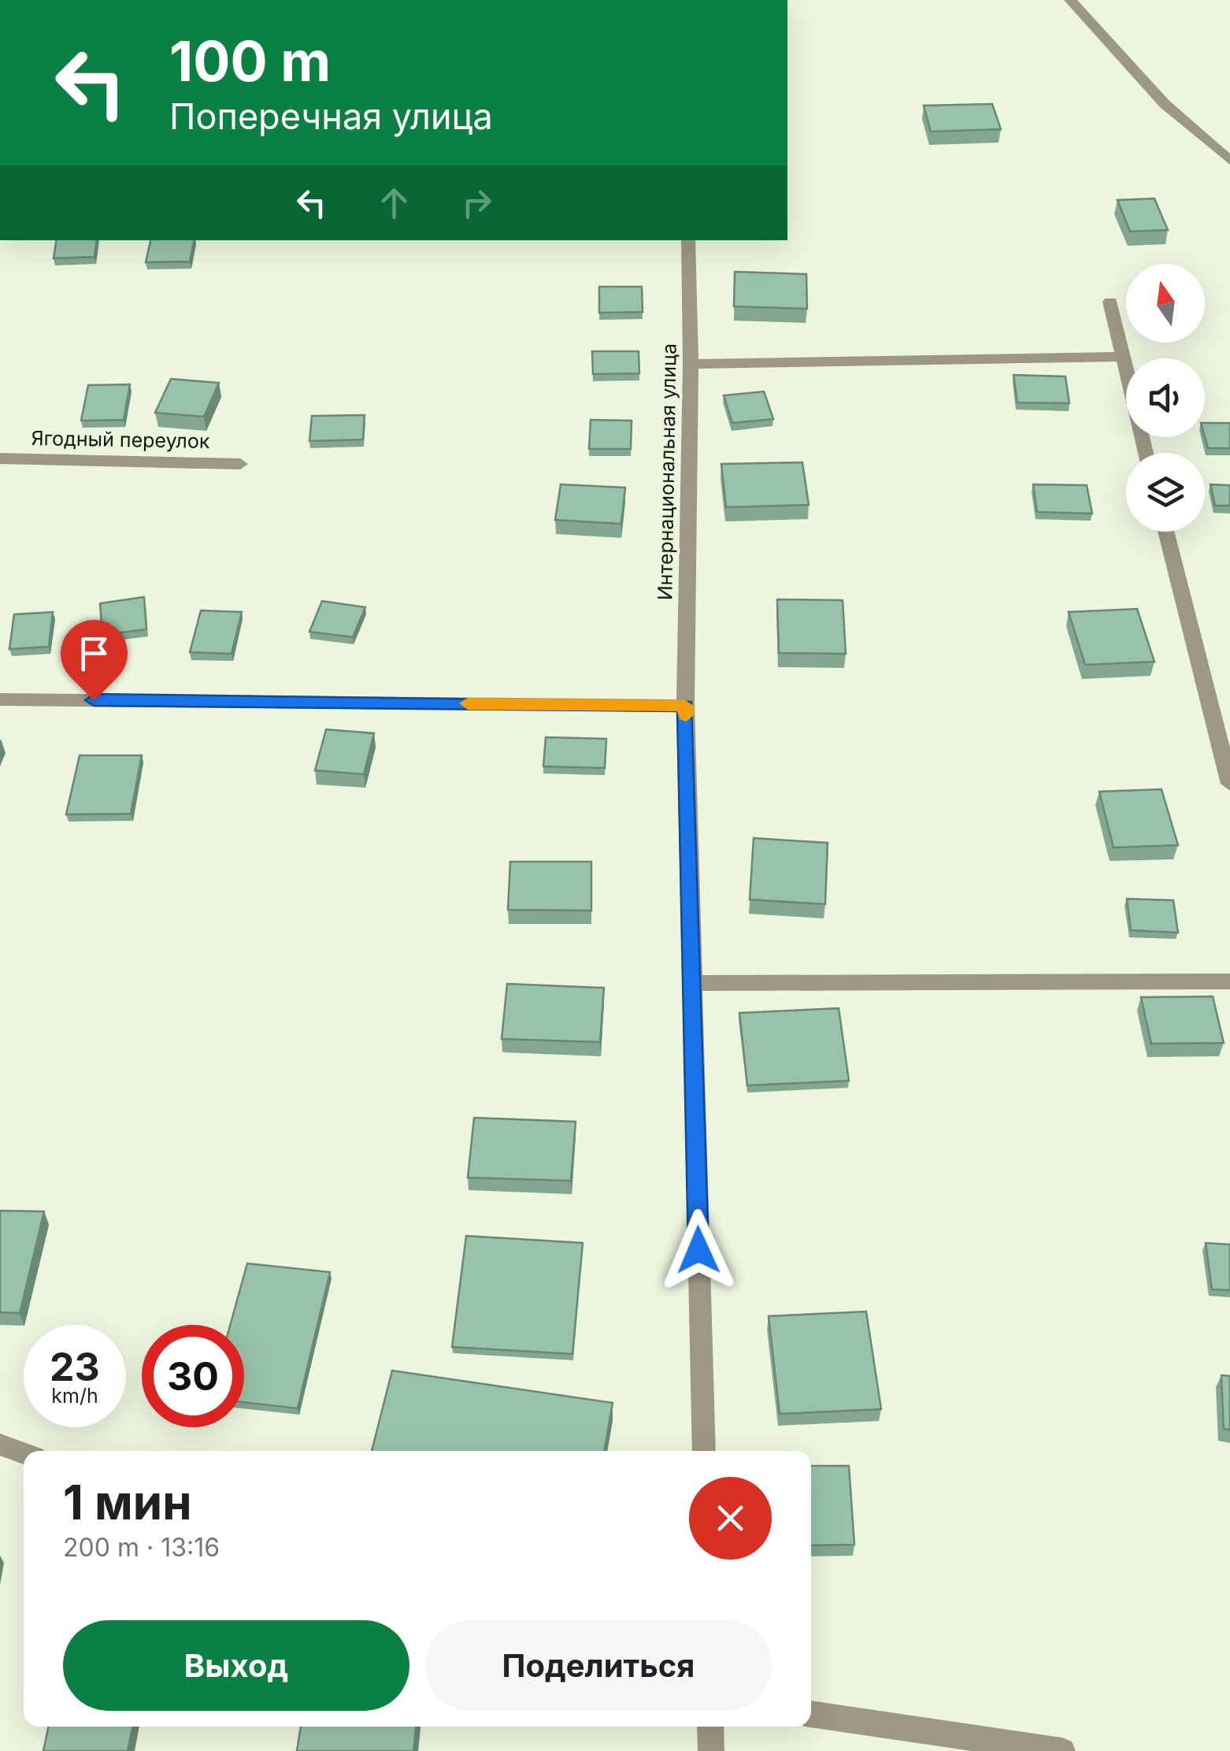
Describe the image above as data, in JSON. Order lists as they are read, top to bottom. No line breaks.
{"streets":{"street":["Ягодный переулок","Интернациональная улица"]},"north":"top","page":{"turn":["100 m","Поперечная улица"],"speed":"23 km/h","limit":"30","heading":["1 мин","200 m · 13:16"],"buttons":["Выход","Поделиться"]}}
